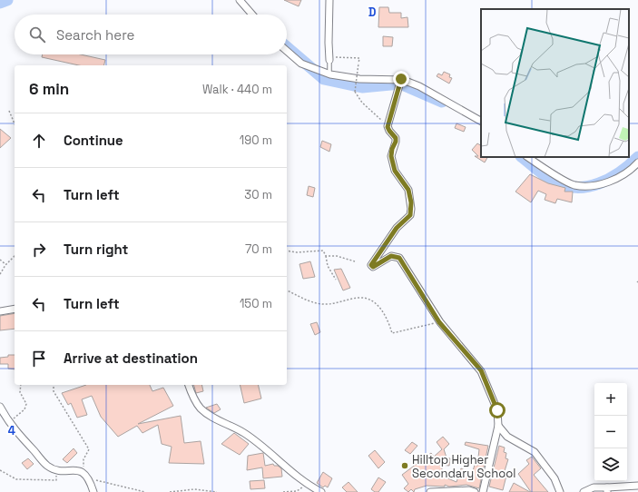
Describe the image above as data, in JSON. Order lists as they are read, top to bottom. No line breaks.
{"places":["Hilltop Higher Secondary School"],"page":{"search":"Search here","heading":["6 min","Walk · 440 m"],"list":[["Continue","190 m"],["Turn left","30 m"],["Turn right","70 m"],["Turn left","150 m"],"Arrive at destination"],"map_buttons":["+","−"]},"grid":{"columns":["D"],"rows":["4"]}}
